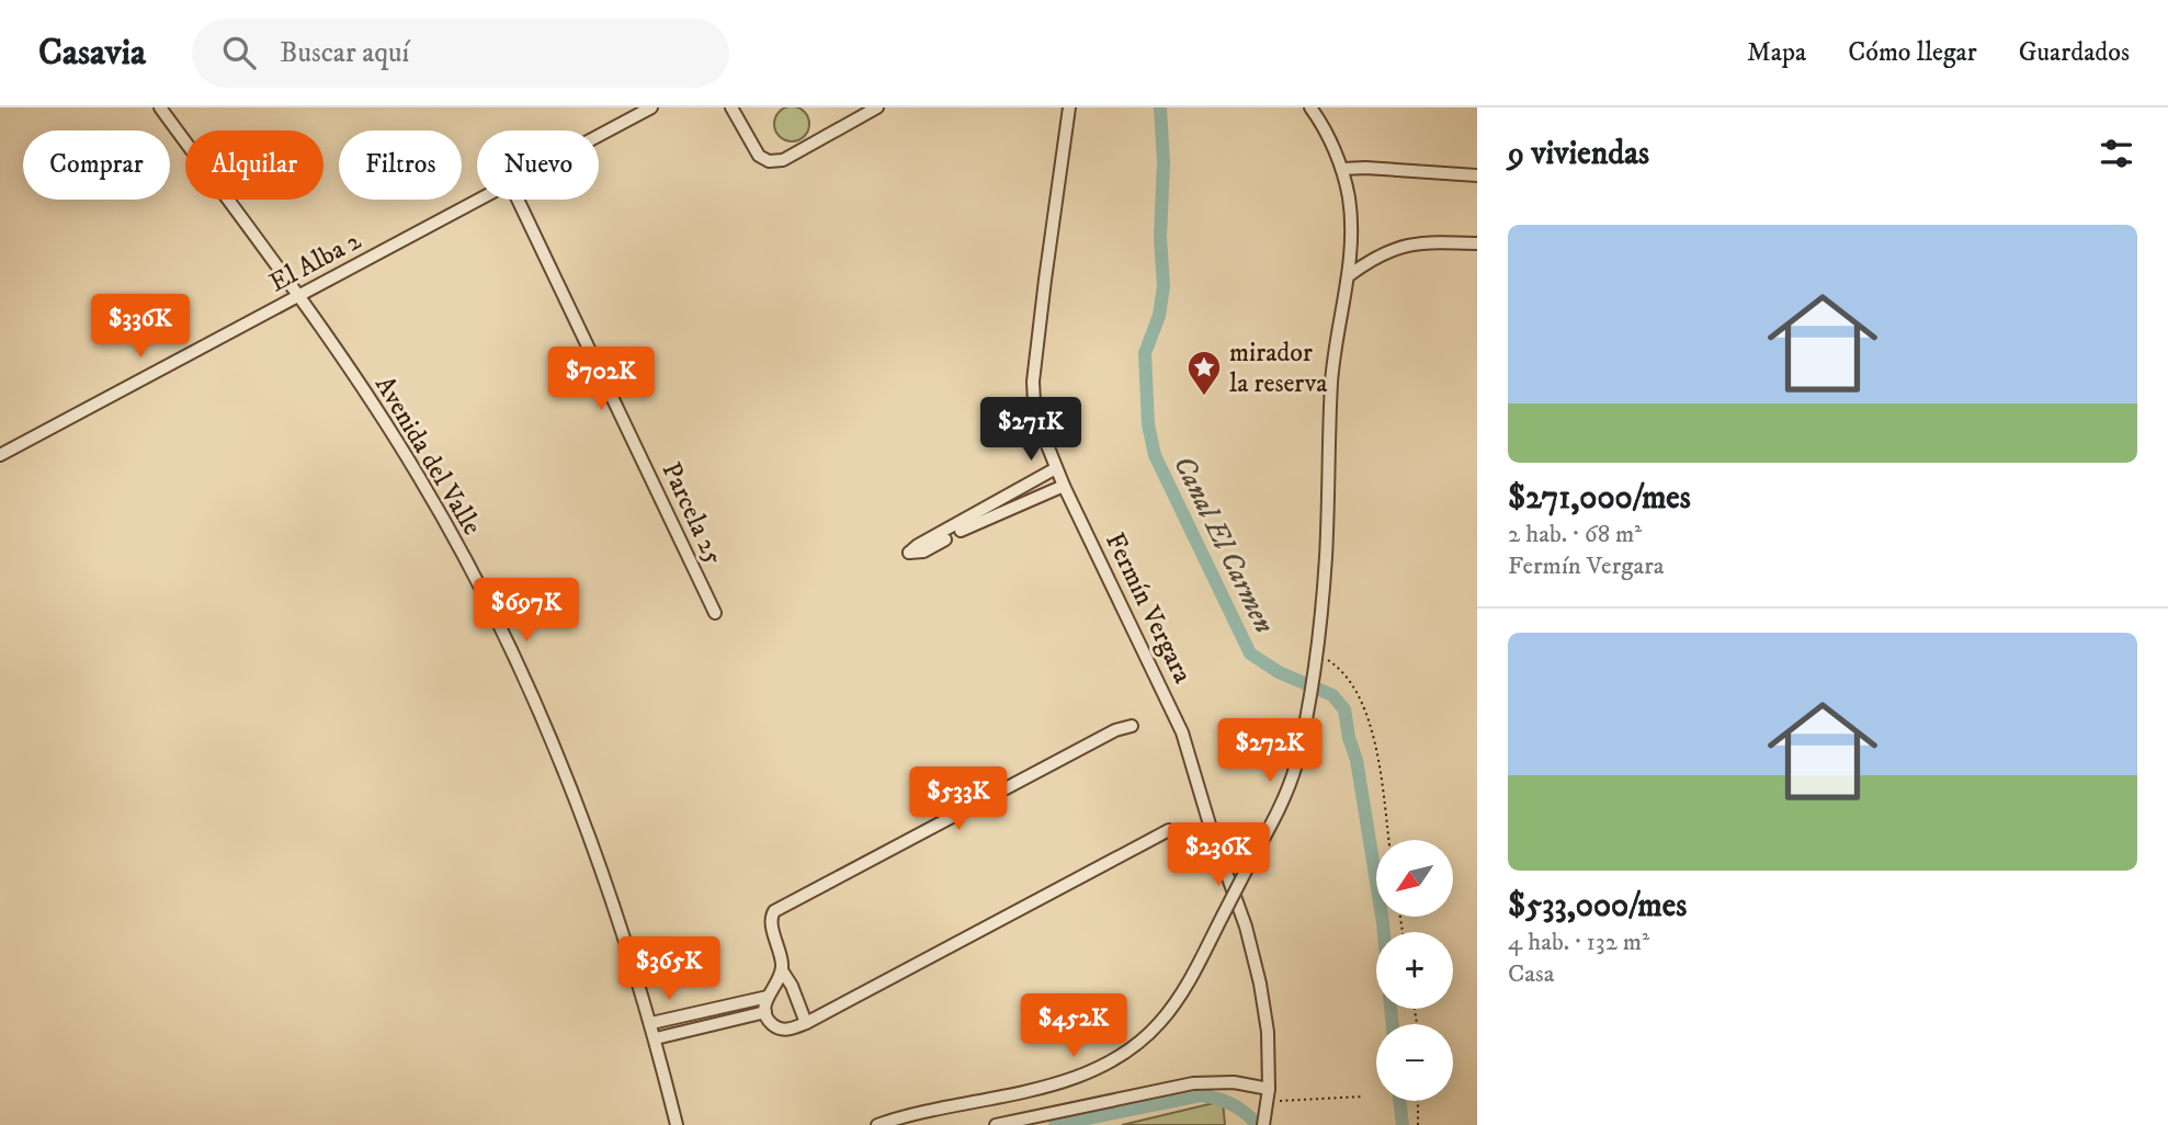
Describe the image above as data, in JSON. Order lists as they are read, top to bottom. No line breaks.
{"streets":{"street":["El Alba 2","Avenida del Valle","Parcela 25","Fermín Vergara"]},"crossings":[["El Alba 2","Avenida del Valle"]],"water":["Canal El Carmen"],"places":{"place":["mirador la reserva"]},"north":"bottom left","page":{"header":"Casavia","search":"Buscar aquí","nav":["Mapa","Cómo llegar","Guardados"],"heading":"9 viviendas","chip":["Comprar","Alquilar","Filtros","Nuevo"],"list":[{"name":"$271,000/mes","note":"2 hab. · 68 m² · Fermín Vergara"},{"name":"$533,000/mes","note":"4 hab. · 132 m² · Casa"}],"price":["$336K","$702K","$271K","$697K","$272K","$533K","$236K","$365K","$452K"],"map_buttons":["+","−"]}}
